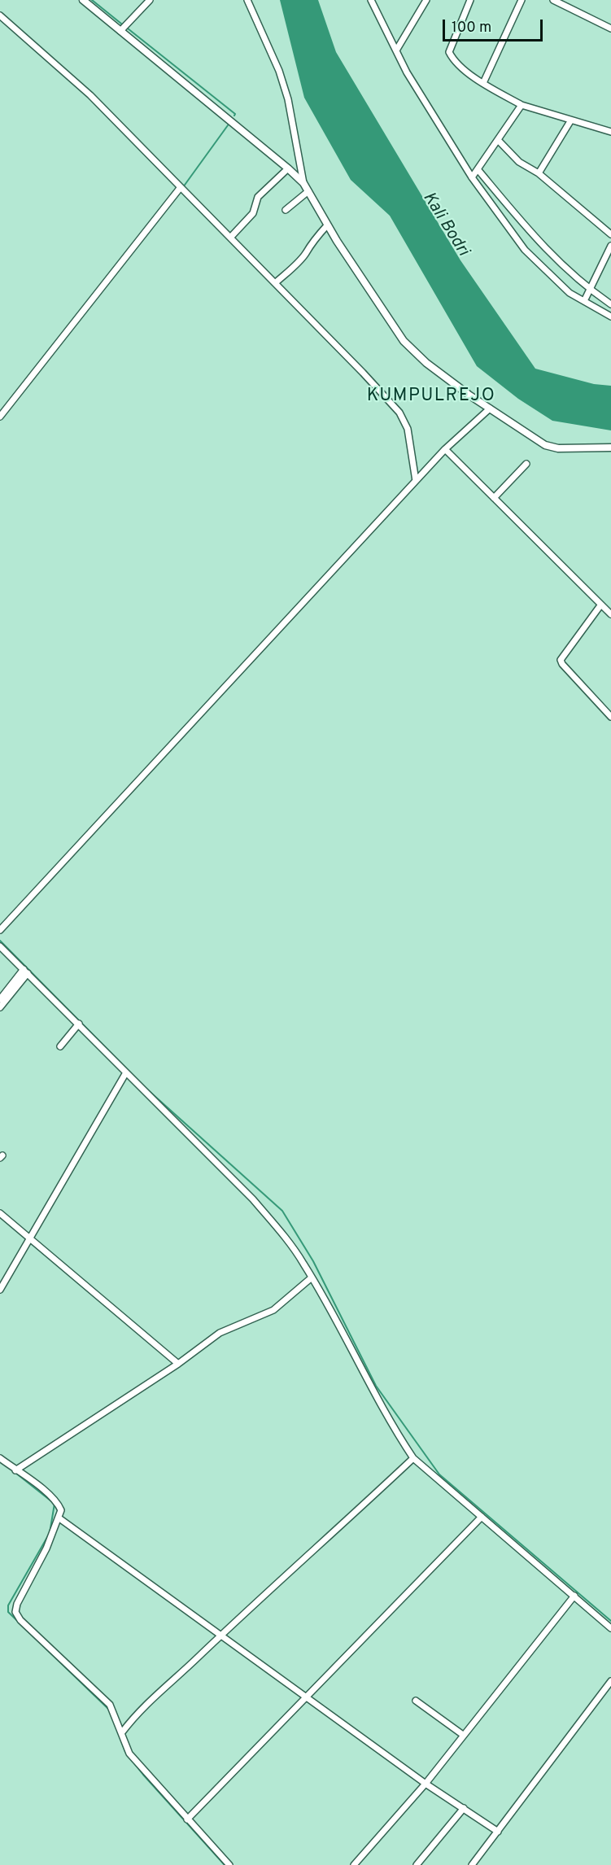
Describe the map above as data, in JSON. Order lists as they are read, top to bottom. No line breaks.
{"districts":["KUMPULREJO"],"water":["Kali Bodri"],"scale_bar":"100 m"}
